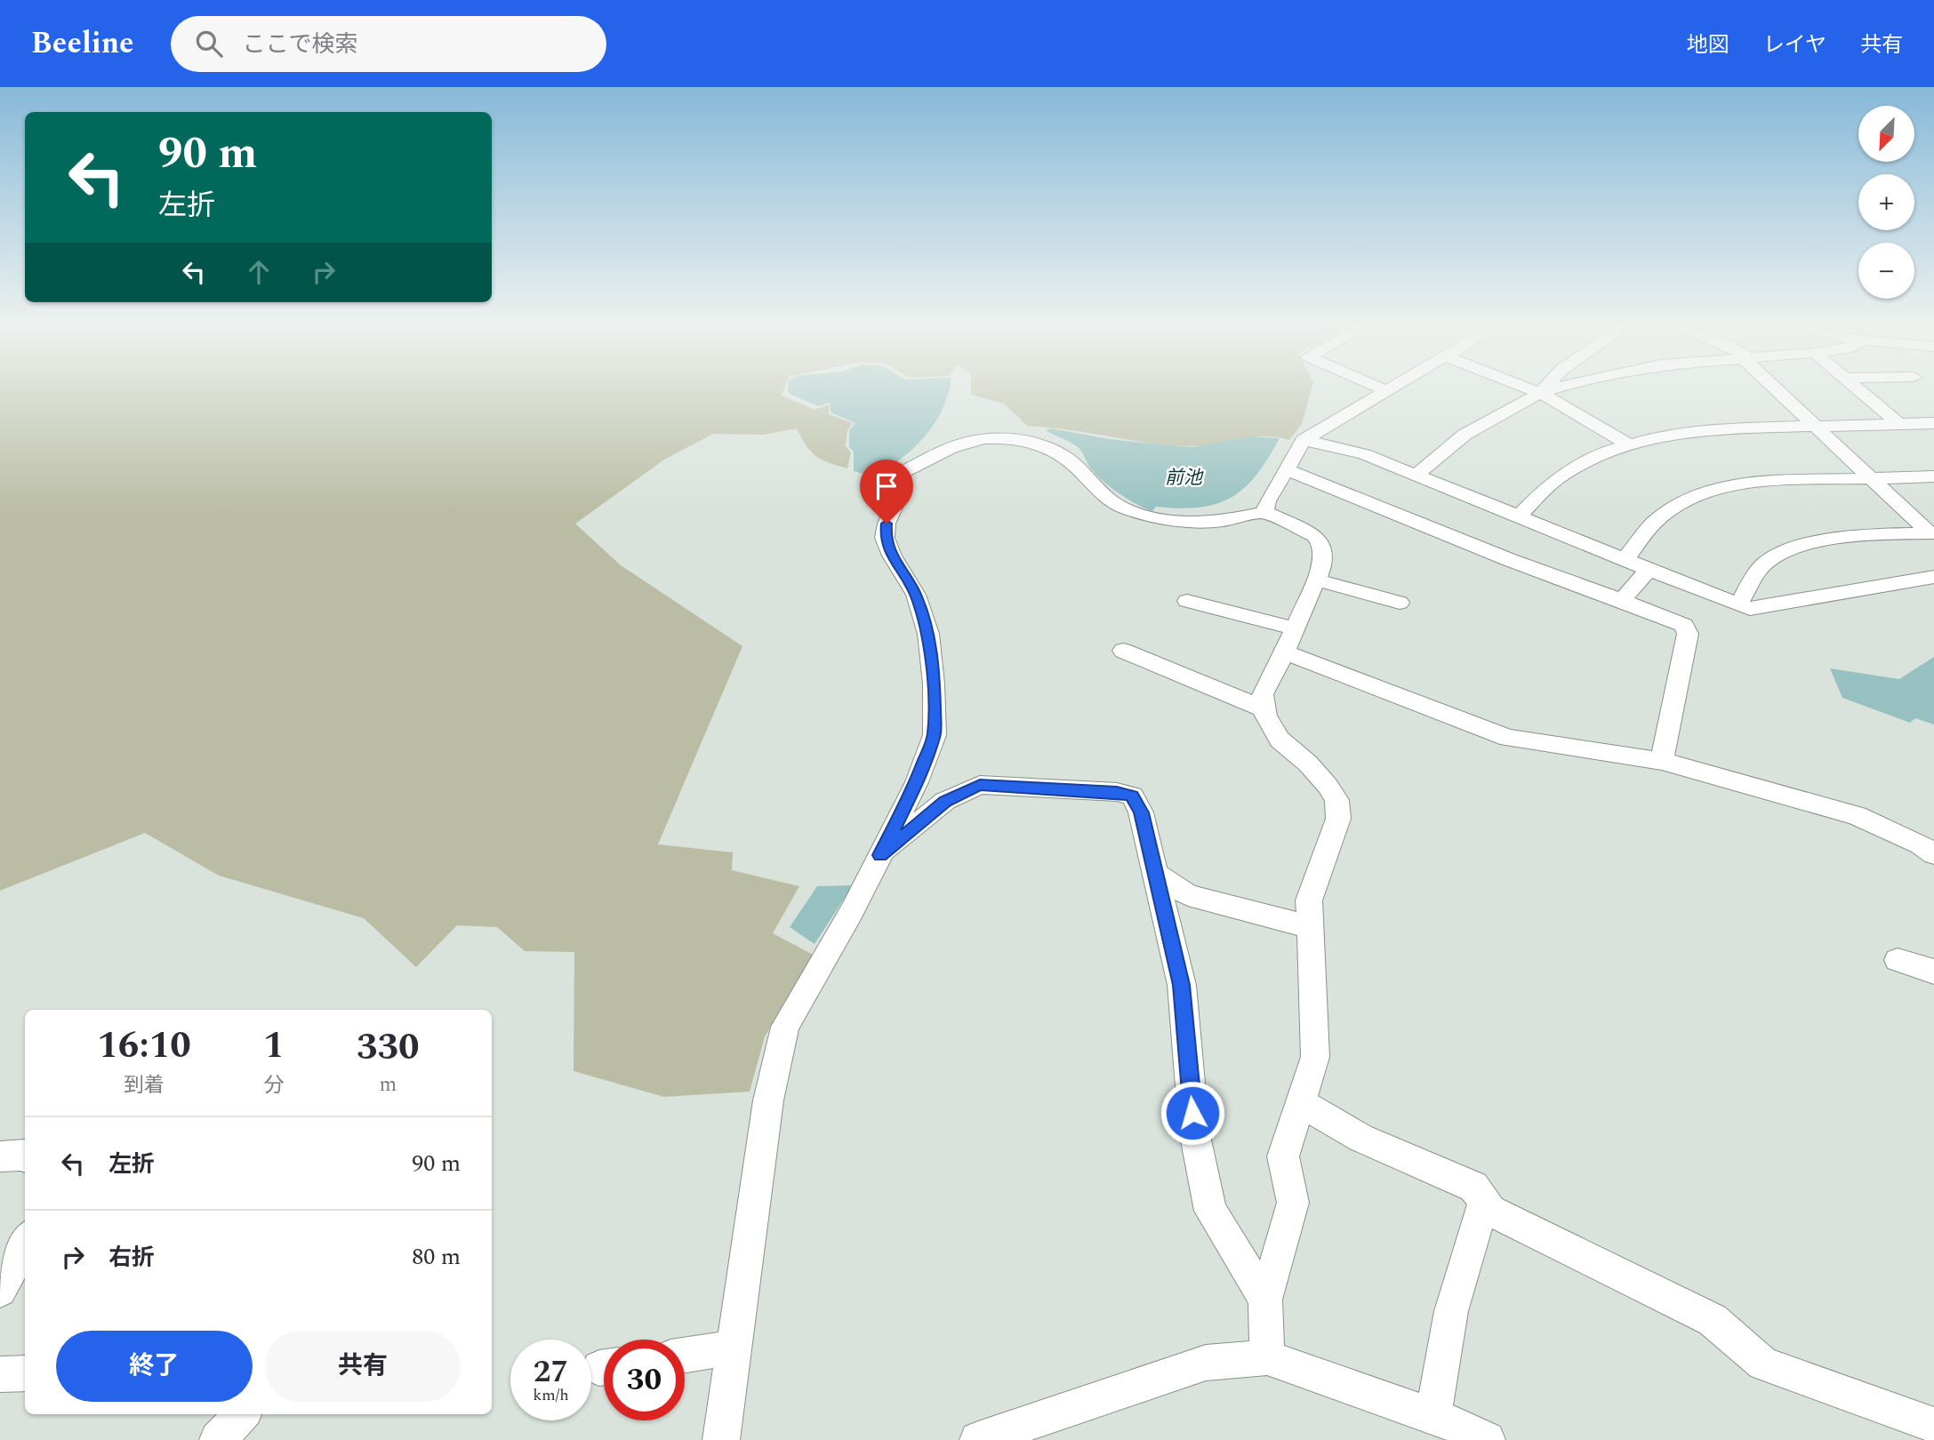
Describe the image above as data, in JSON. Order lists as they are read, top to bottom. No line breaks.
{"water":["前池"],"north":"bottom left","page":{"header":"Beeline","search":"ここで検索","nav":["地図","レイヤ","共有"],"map_buttons":["+","−"],"turn":["90 m","左折"],"eta":["16:10","到着","1","分","330","m"],"list":[{"name":"左折","value":"90 m"},{"name":"右折","value":"80 m"}],"buttons":["終了","共有"],"speed":"27 km/h","limit":"30"}}
